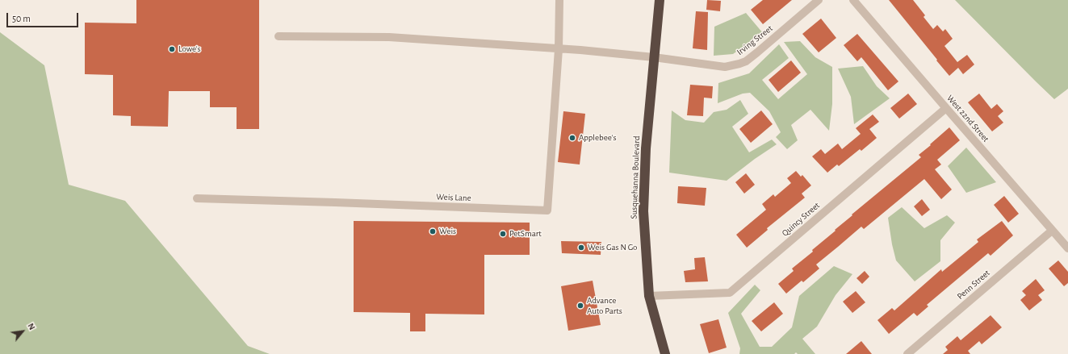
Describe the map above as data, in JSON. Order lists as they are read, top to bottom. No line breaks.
{"streets":{"highway":["Susquehanna Boulevard"],"street":["Irving Street","West 22nd Street","Weis Lane","Quincy Street","Penn Street"]},"crossings":[["Irving Street","Susquehanna Boulevard"],["West 22nd Street","Quincy Street"],["West 22nd Street","Penn Street"],["Susquehanna Boulevard","Quincy Street"]],"places":["Lowe's","Applebee's","Weis","PetSmart","Weis Gas N Go","Advance Auto Parts"],"scale_bar":"50 m","north":"top right"}
